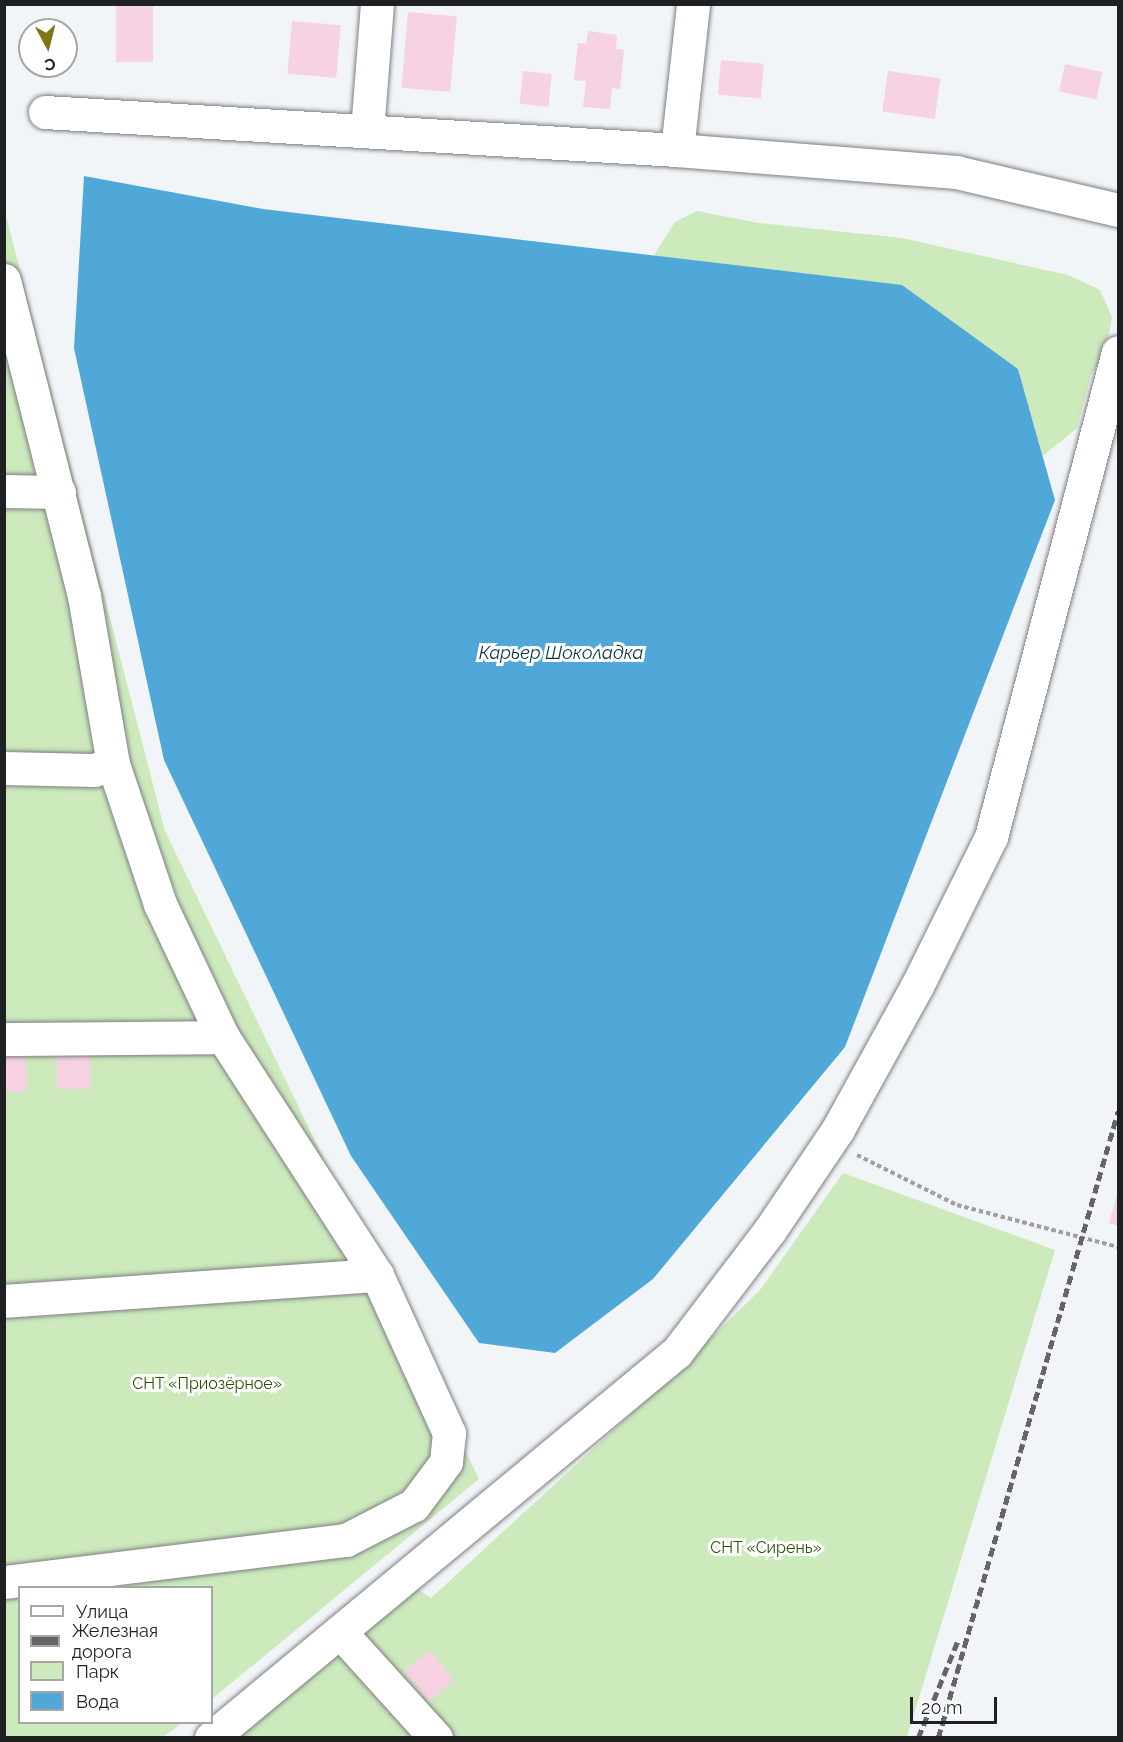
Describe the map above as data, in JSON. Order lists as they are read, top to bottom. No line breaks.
{"water":["Карьер Шоколадка"],"parks":["СНТ «Приозёрное»","СНТ «Сирень»"],"legend":["Улица","Железная дорога","Парк","Вода"],"scale_bar":"20 m","north":"bottom"}
